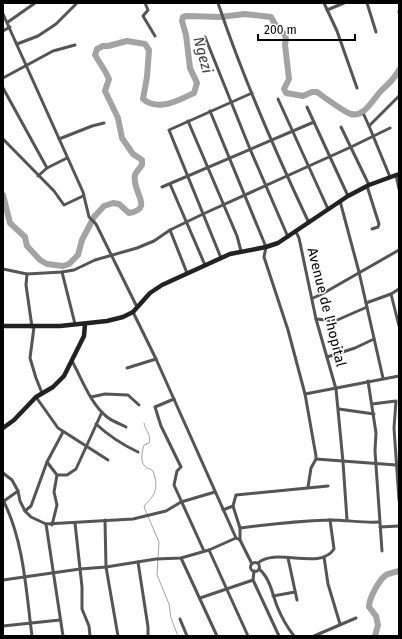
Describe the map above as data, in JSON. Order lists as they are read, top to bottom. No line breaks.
{"streets":{"street":["Avenue de l'hopital"]},"water":["Ngezi"],"scale_bar":"200 m"}
